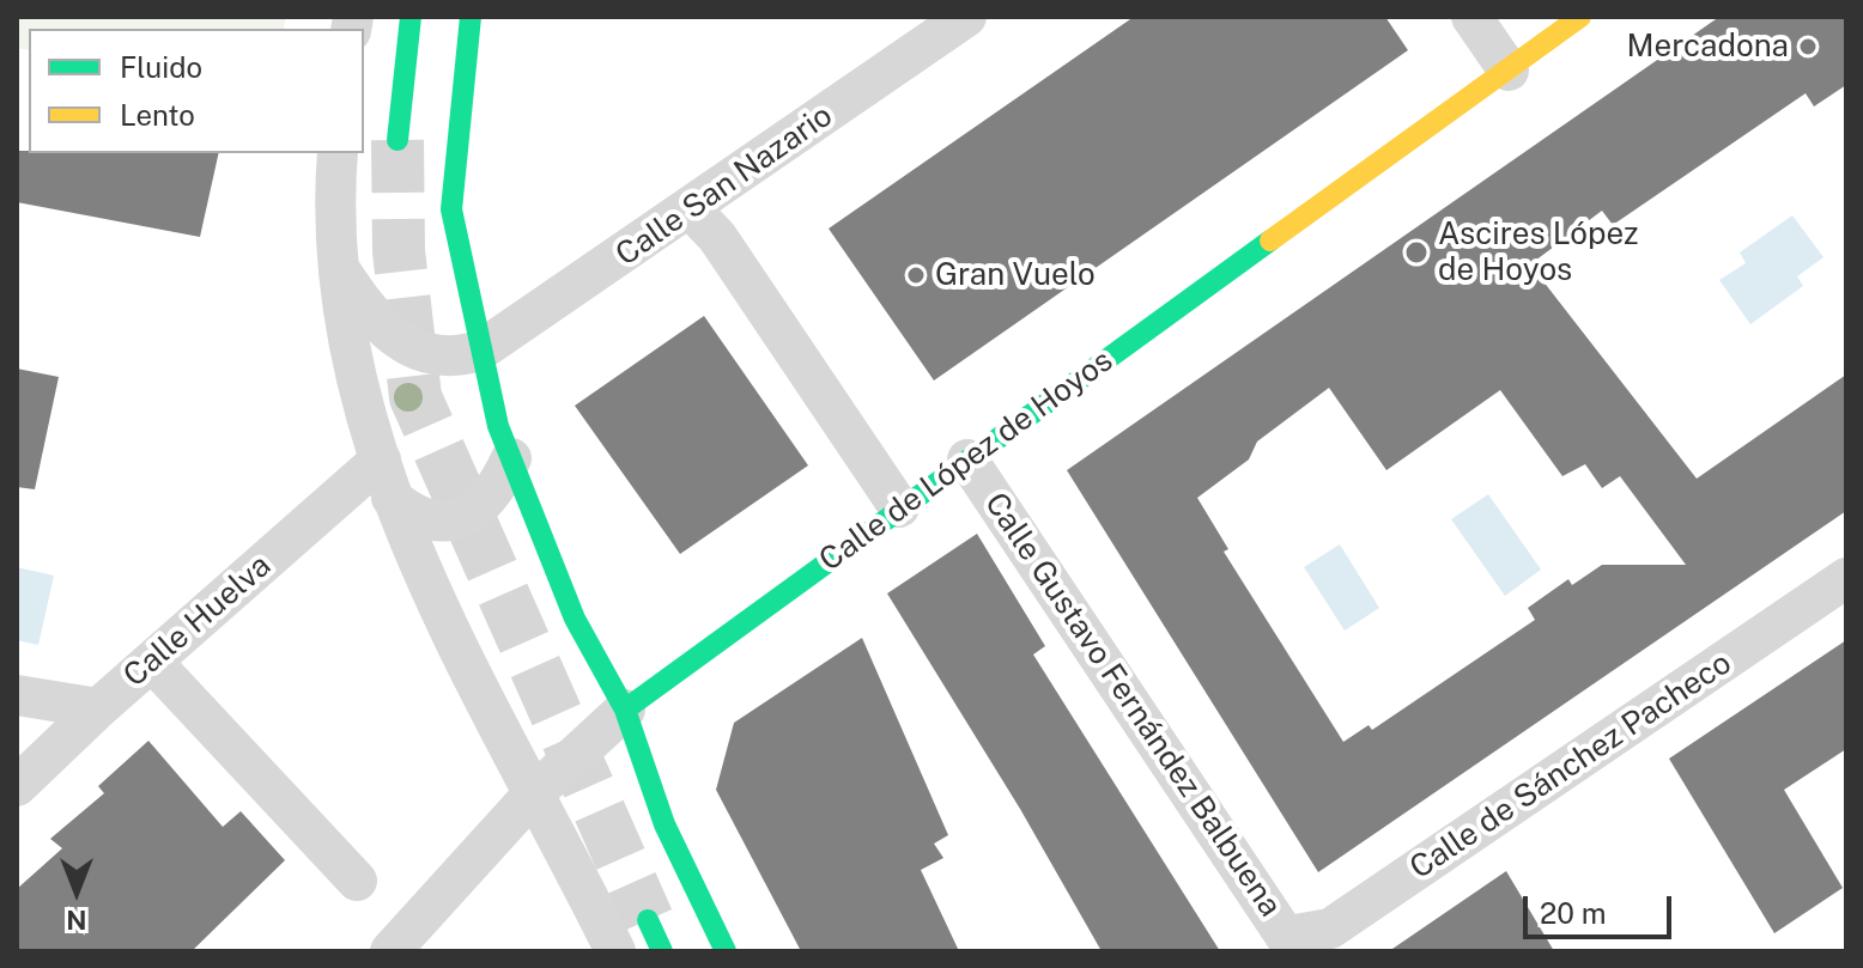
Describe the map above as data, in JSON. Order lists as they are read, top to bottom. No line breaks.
{"streets":{"street":["Calle San Nazario","Calle de López de Hoyos","Calle Huelva","Calle Gustavo Fernández Balbuena","Calle de Sánchez Pacheco"]},"crossings":[["Calle de López de Hoyos","Calle Gustavo Fernández Balbuena"],["Calle Gustavo Fernández Balbuena","Calle de Sánchez Pacheco"]],"places":["Mercadona","Ascires López de Hoyos","Gran Vuelo"],"legend":["Fluido","Lento"],"scale_bar":"20 m","north":"bottom"}
